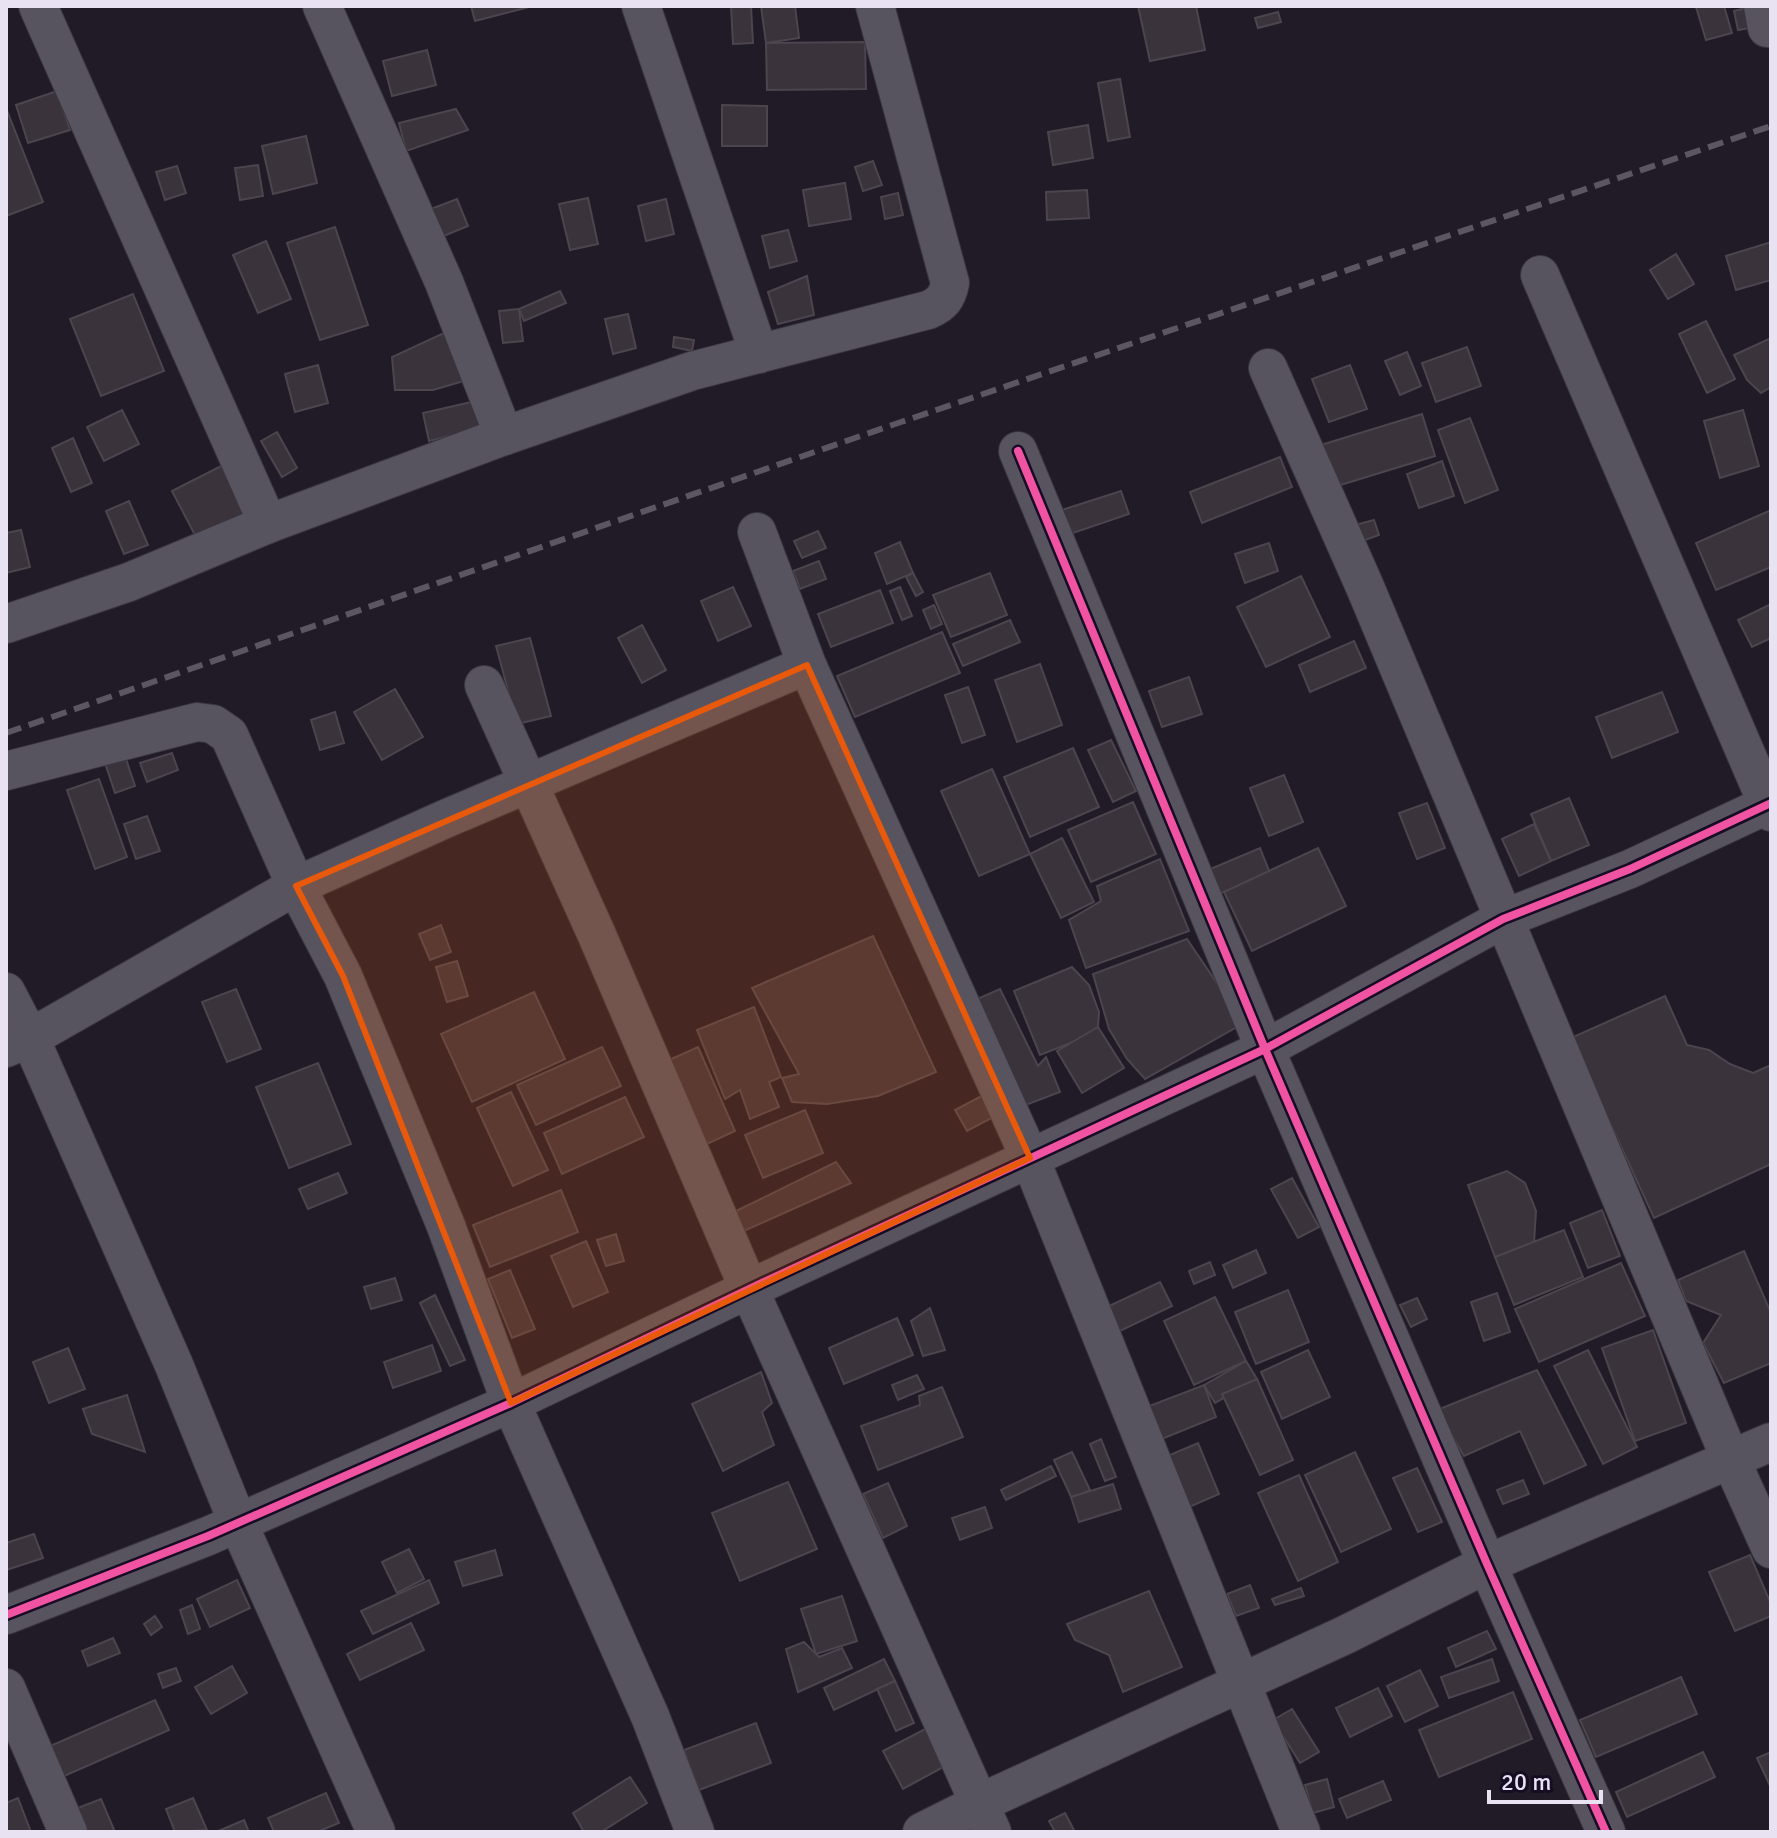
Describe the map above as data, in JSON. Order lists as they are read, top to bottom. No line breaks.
{"scale_bar":"20 m"}
